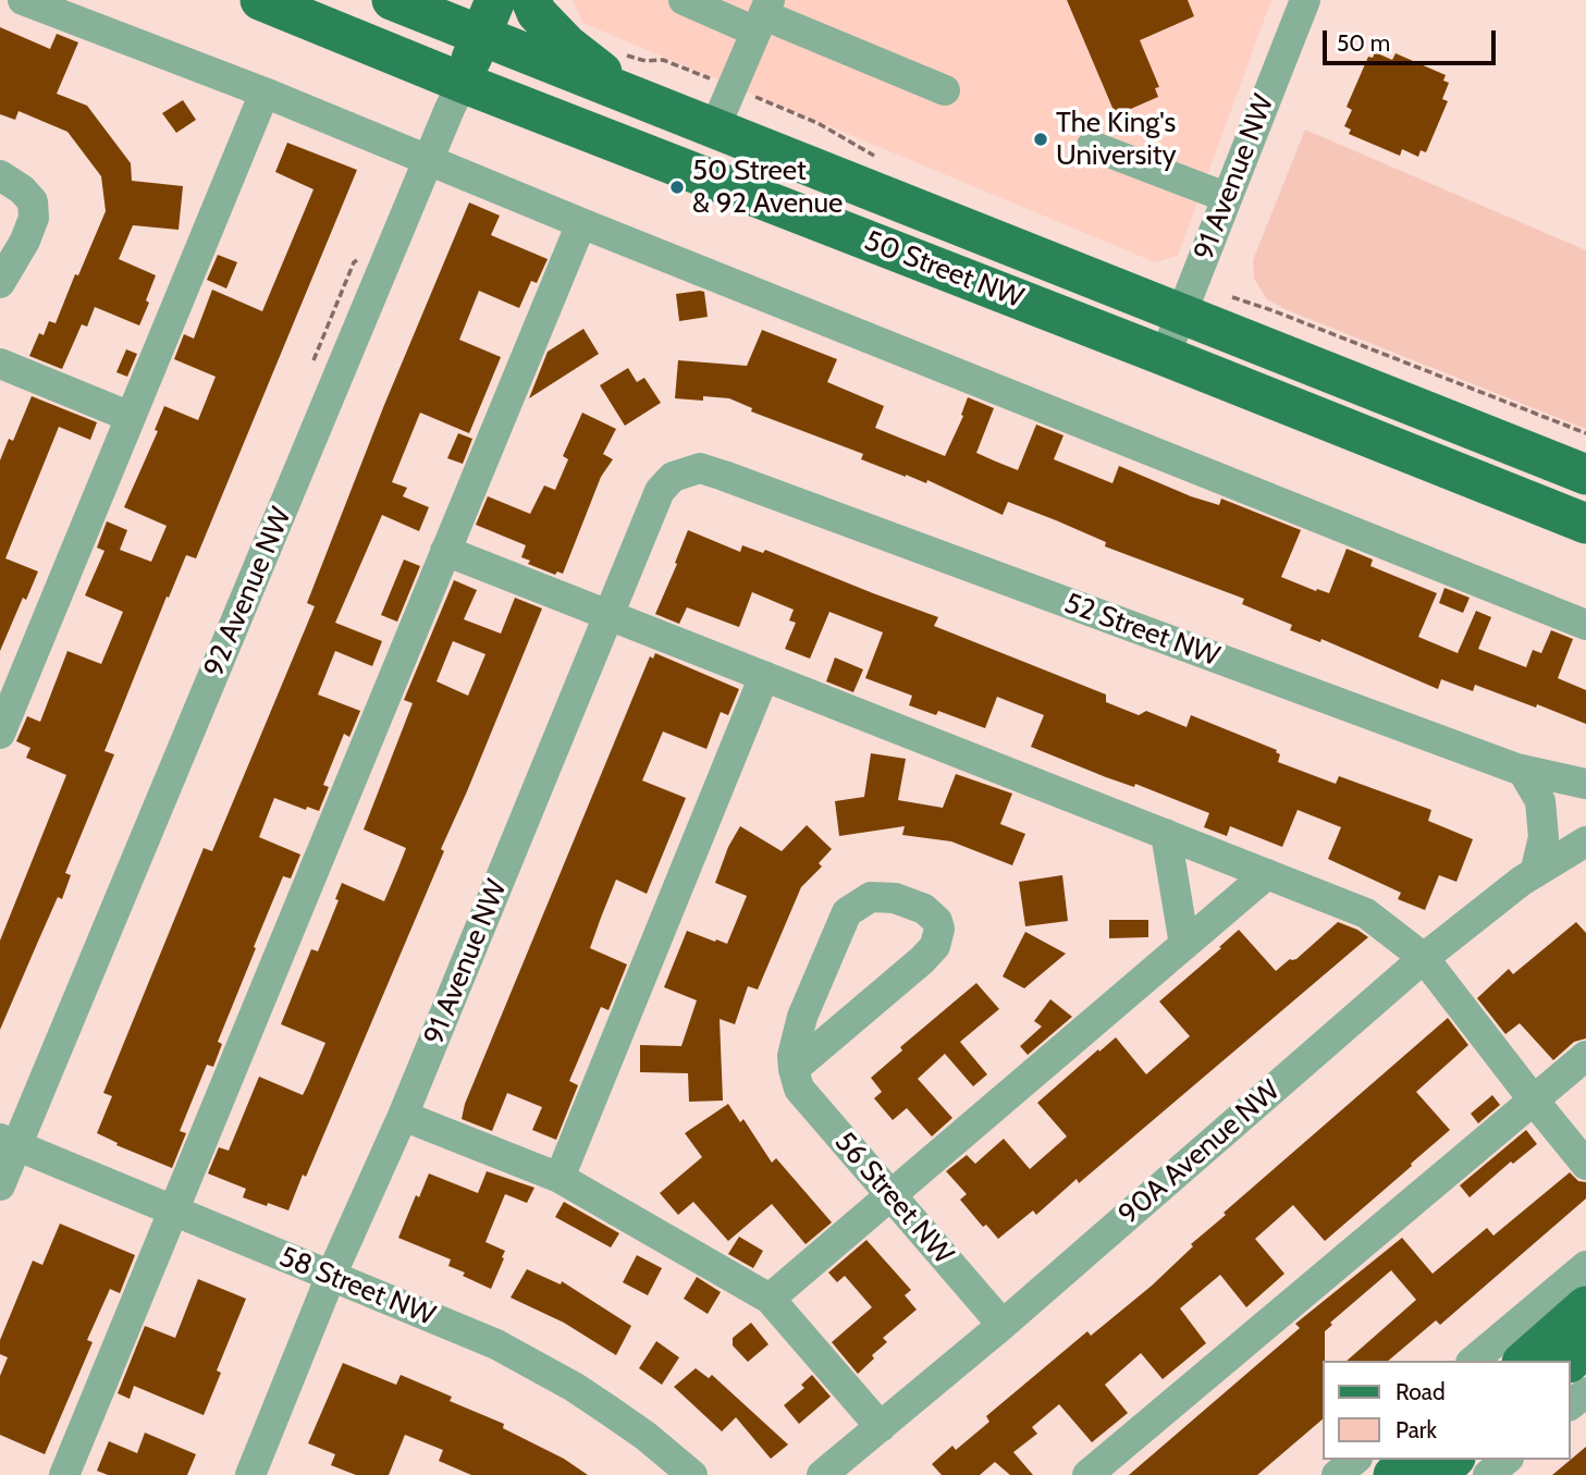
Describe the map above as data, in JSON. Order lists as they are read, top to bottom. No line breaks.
{"streets":{"main road":["50 Street NW","92 Avenue NW"],"street":["91 Avenue NW","52 Street NW","90A Avenue NW","56 Street NW","58 Street NW"]},"crossings":[["91 Avenue NW","50 Street NW"],["91 Avenue NW","52 Street NW"],["91 Avenue NW","58 Street NW"],["50 Street NW","92 Avenue NW"],["92 Avenue NW","58 Street NW"],["90A Avenue NW","56 Street NW"]],"places":["The King's University","50 Street & 92 Avenue"],"legend":["Road","Park"],"scale_bar":"50 m"}
